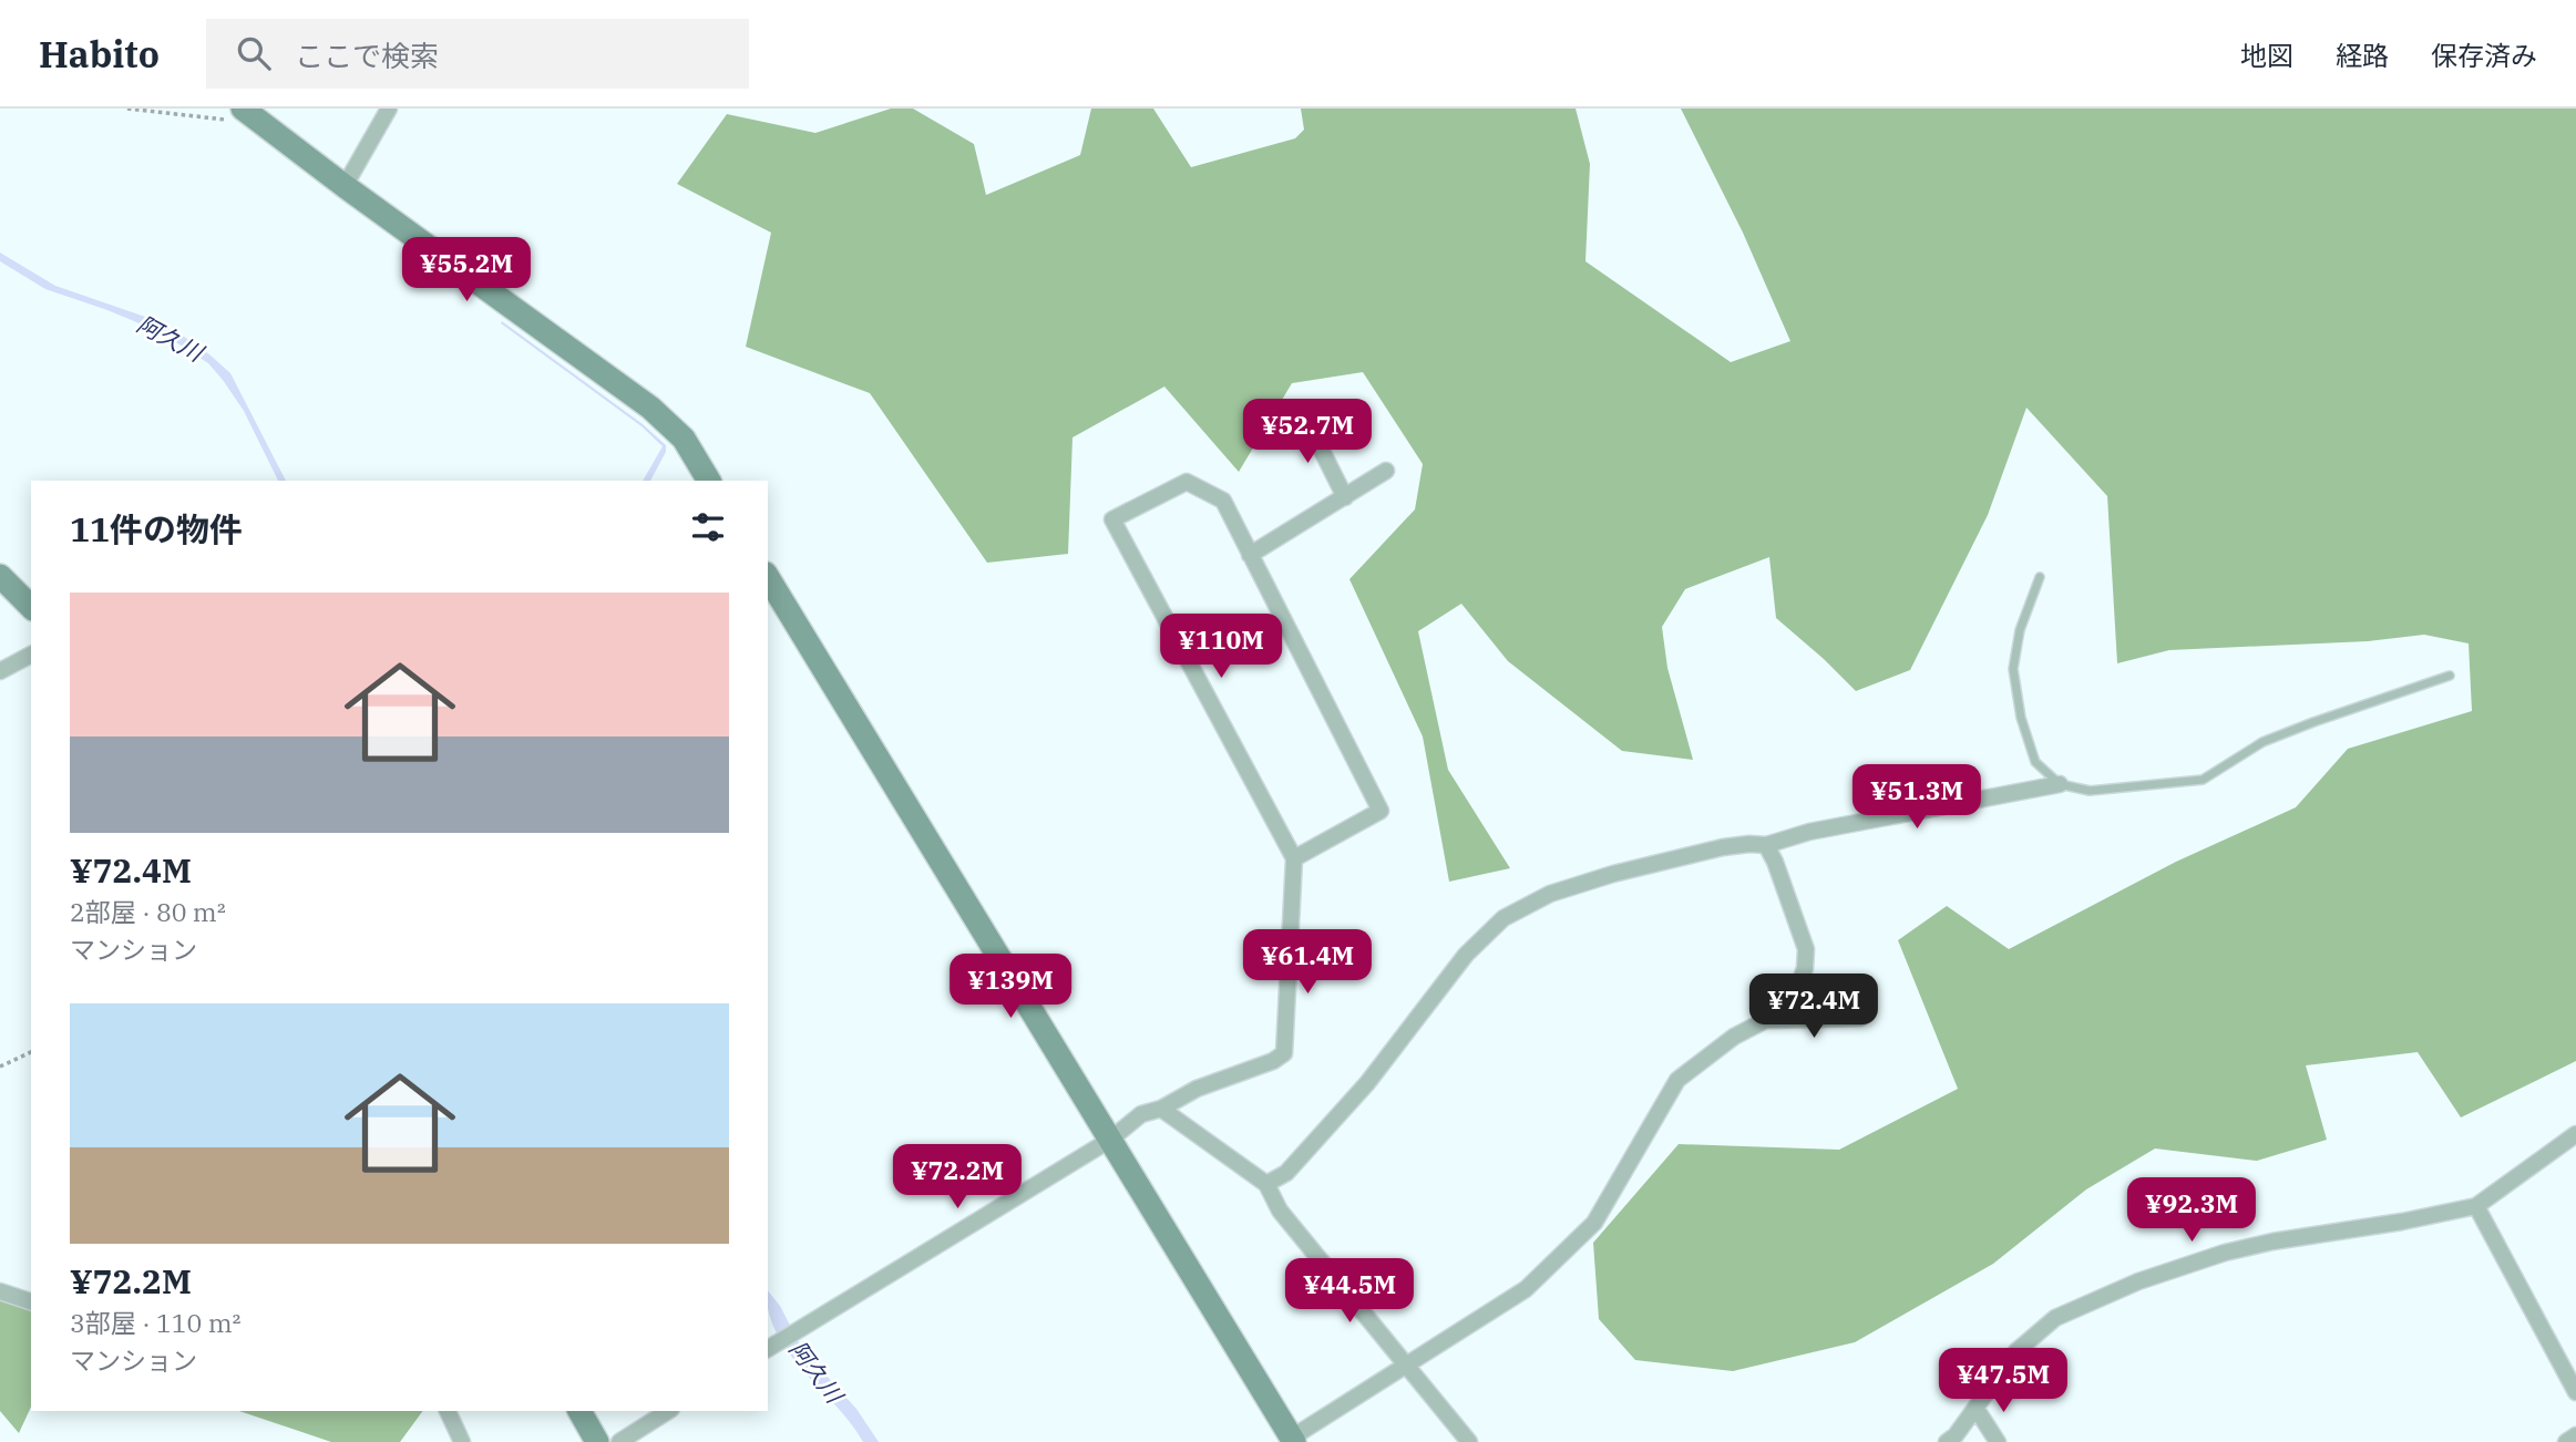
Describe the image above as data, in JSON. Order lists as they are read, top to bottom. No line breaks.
{"water":["阿久川"],"page":{"header":"Habito","search":"ここで検索","nav":["地図","経路","保存済み"],"price":["¥55.2M","¥52.7M","¥110M","¥51.3M","¥61.4M","¥139M","¥72.4M","¥72.2M","¥92.3M","¥44.5M","¥47.5M"],"heading":"11件の物件","list":[{"name":"¥72.4M","note":"2部屋 · 80 m² · マンション"},{"name":"¥72.2M","note":"3部屋 · 110 m² · マンション"}]}}
